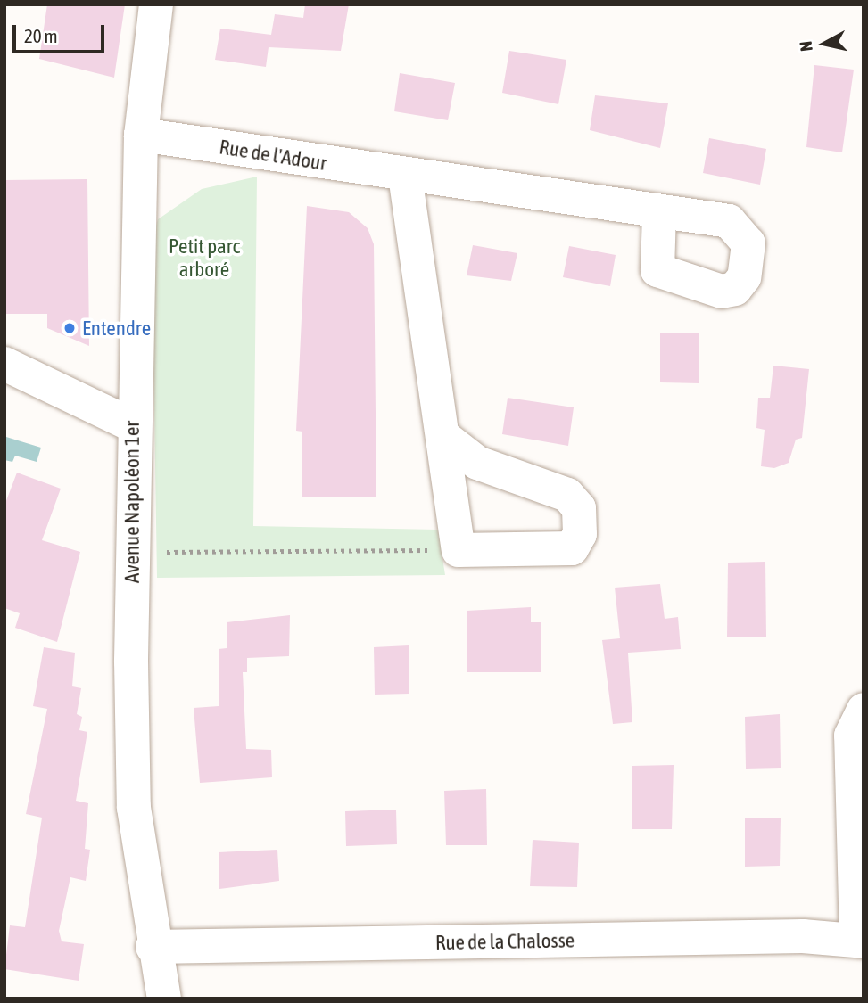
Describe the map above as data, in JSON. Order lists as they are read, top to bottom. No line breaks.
{"streets":{"street":["Rue de l'Adour","Avenue Napoléon 1er","Rue de la Chalosse"]},"crossings":[["Rue de l'Adour","Avenue Napoléon 1er"],["Avenue Napoléon 1er","Rue de la Chalosse"]],"parks":["Petit parc arboré"],"places":["Entendre"],"scale_bar":"20 m","north":"left"}
